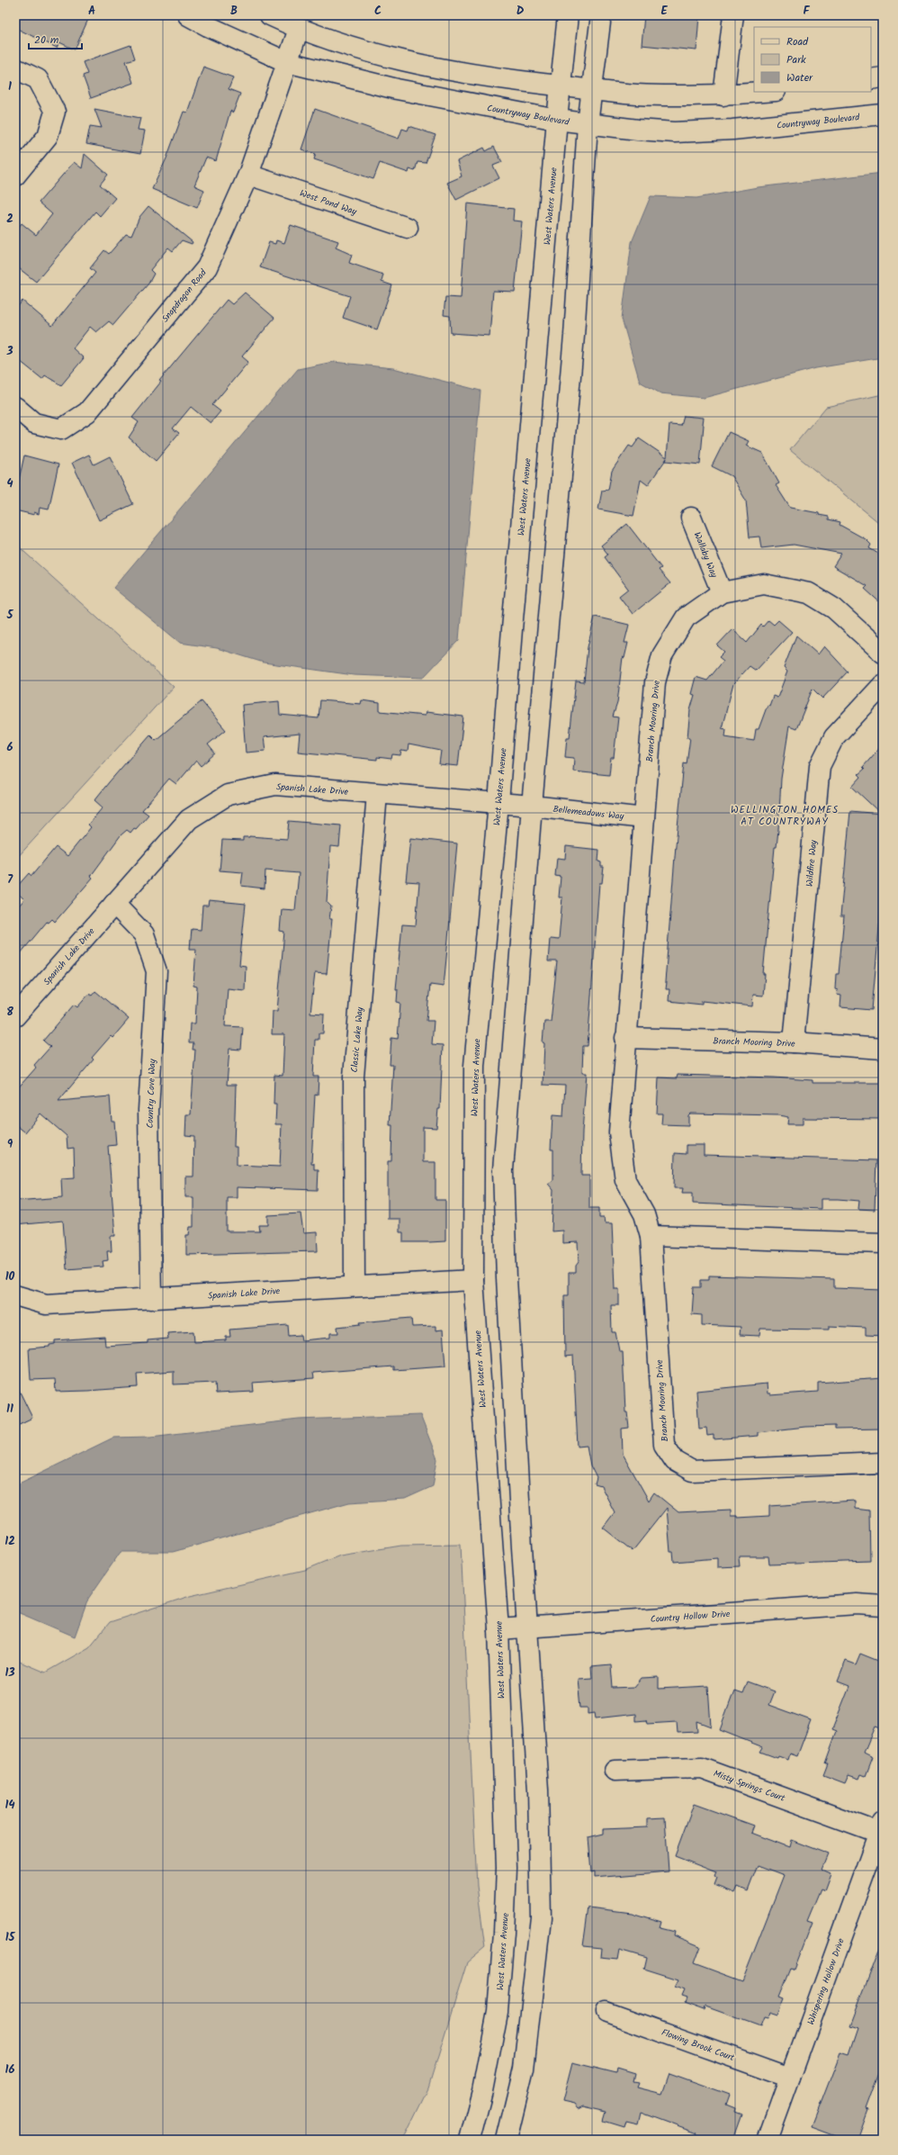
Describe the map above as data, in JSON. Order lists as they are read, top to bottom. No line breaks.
{"streets":{"street":["Countryway Boulevard","West Pond Way","West Waters Avenue","Snapdragon Road","Wallaby Way","Branch Mooring Drive","Spanish Lake Drive","Bellemeadows Way","Wildfire Way","Classic Lake Way","Country Cove Way","Country Hollow Drive","Misty Springs Court","Whispering Hollow Drive","Flowing Brook Court"]},"crossings":[["Countryway Boulevard","West Waters Avenue"],["Countryway Boulevard","Snapdragon Road"],["West Pond Way","Snapdragon Road"],["West Waters Avenue","Spanish Lake Drive"],["West Waters Avenue","Country Hollow Drive"],["Wallaby Way","Branch Mooring Drive"],["Branch Mooring Drive","Bellemeadows Way"],["Branch Mooring Drive","Wildfire Way"],["Spanish Lake Drive","Bellemeadows Way"],["Spanish Lake Drive","Classic Lake Way"],["Spanish Lake Drive","Country Cove Way"],["Misty Springs Court","Whispering Hollow Drive"],["Whispering Hollow Drive","Flowing Brook Court"]],"districts":["WELLINGTON HOMES AT COUNTRYWAY"],"legend":["Road","Park","Water"],"scale_bar":"20 m","grid":{"columns":["A","B","C","D","E","F"],"rows":["1","2","3","4","5","6","7","8","9","10","11","12","13","14","15","16"]}}
